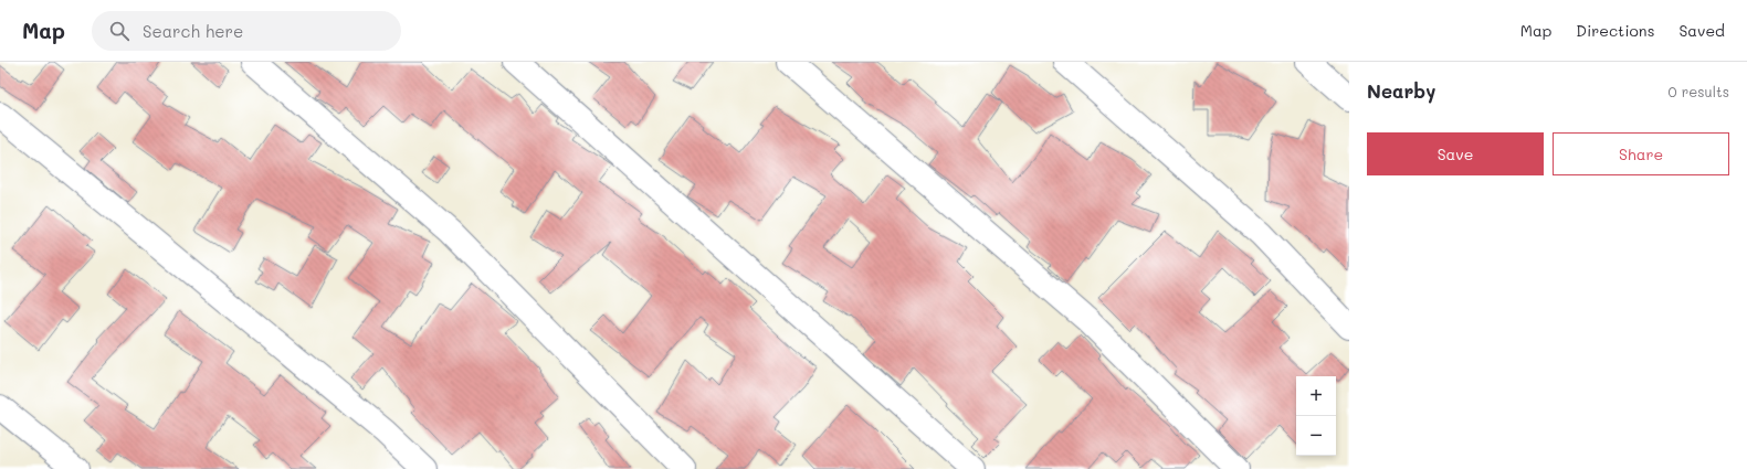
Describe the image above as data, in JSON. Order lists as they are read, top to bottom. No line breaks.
{"page":{"header":"Map","search":"Search here","nav":["Map","Directions","Saved"],"heading":["Nearby","0 results"],"buttons":["Save","Share"],"map_buttons":["+","−"]}}
